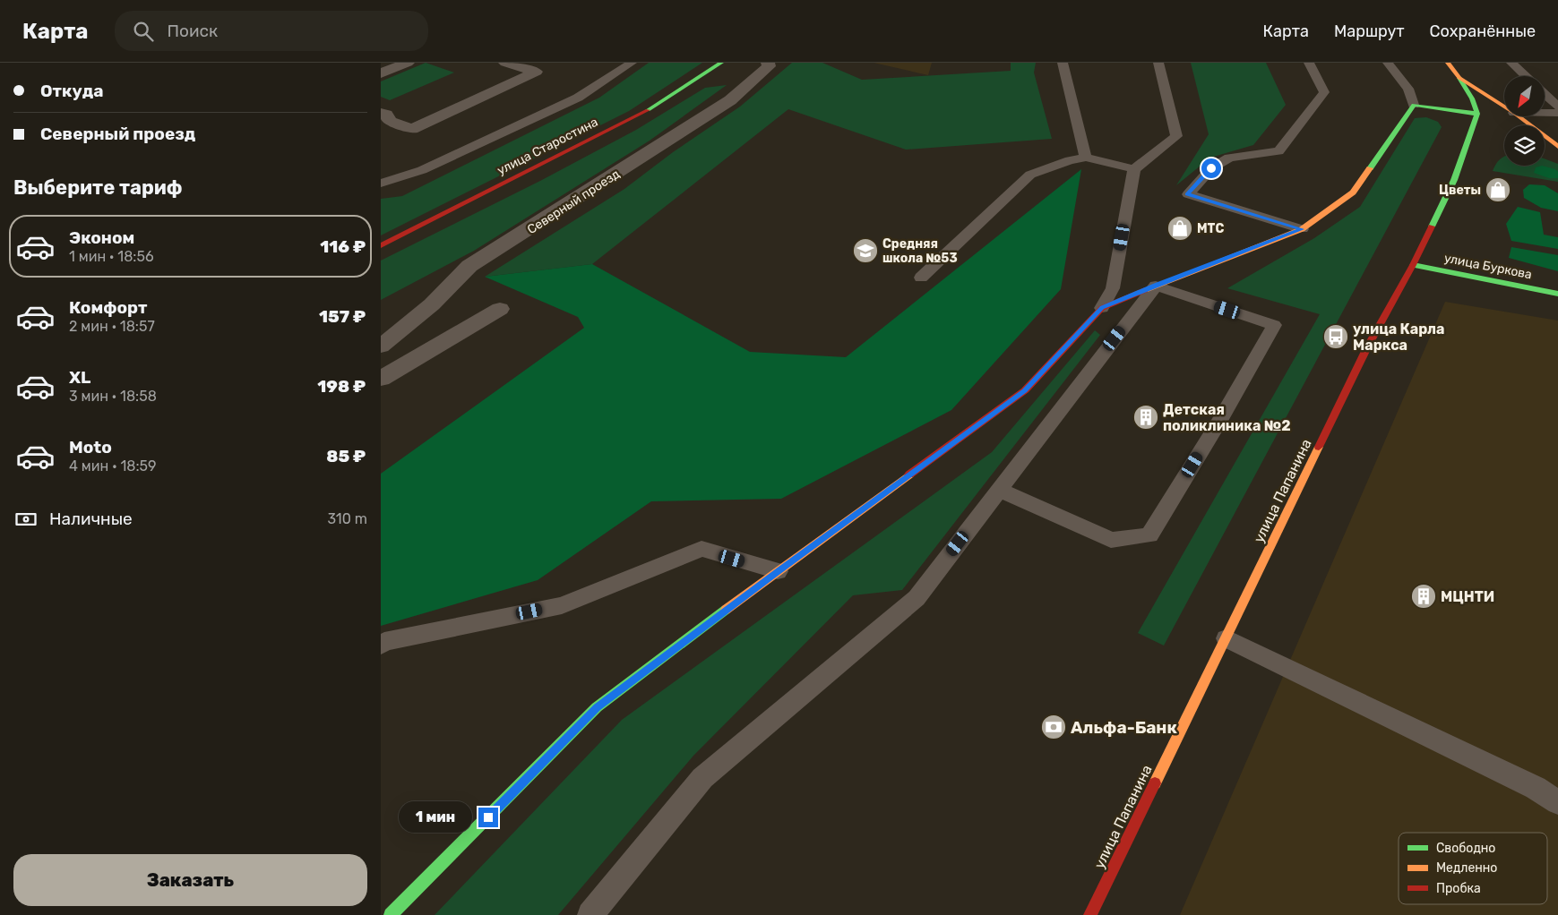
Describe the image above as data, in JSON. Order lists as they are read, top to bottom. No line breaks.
{"streets":{"main road":["улица Старостина","улица Буркова","улица Папанина"],"street":["Северный проезд"]},"crossings":[["улица Буркова","улица Папанина"]],"places":{"shop":["Цветы","МТС"],"school or university":["Средняя школа №53"],"bus stop":["улица Карла Маркса"],"building":["Детская поликлиника №2","МЦНТИ"],"bank":["Альфа-Банк"]},"legend":["Свободно","Медленно","Пробка"],"north":"bottom left","page":{"header":"Карта","search":"Поиск","nav":["Карта","Маршрут","Сохранённые"],"banner":["Откуда","Северный проезд"],"heading":"Выберите тариф","list":[{"name":"Эконом","note":"1 мин · 18:56","value":"116 ₽"},{"name":"Комфорт","note":"2 мин · 18:57","value":"157 ₽"},{"name":"XL","note":"3 мин · 18:58","value":"198 ₽"},{"name":"Moto","note":"4 мин · 18:59","value":"85 ₽"}],"pay":["Наличные","310 m"],"bubble":"1 мин","buttons":"Заказать"}}
